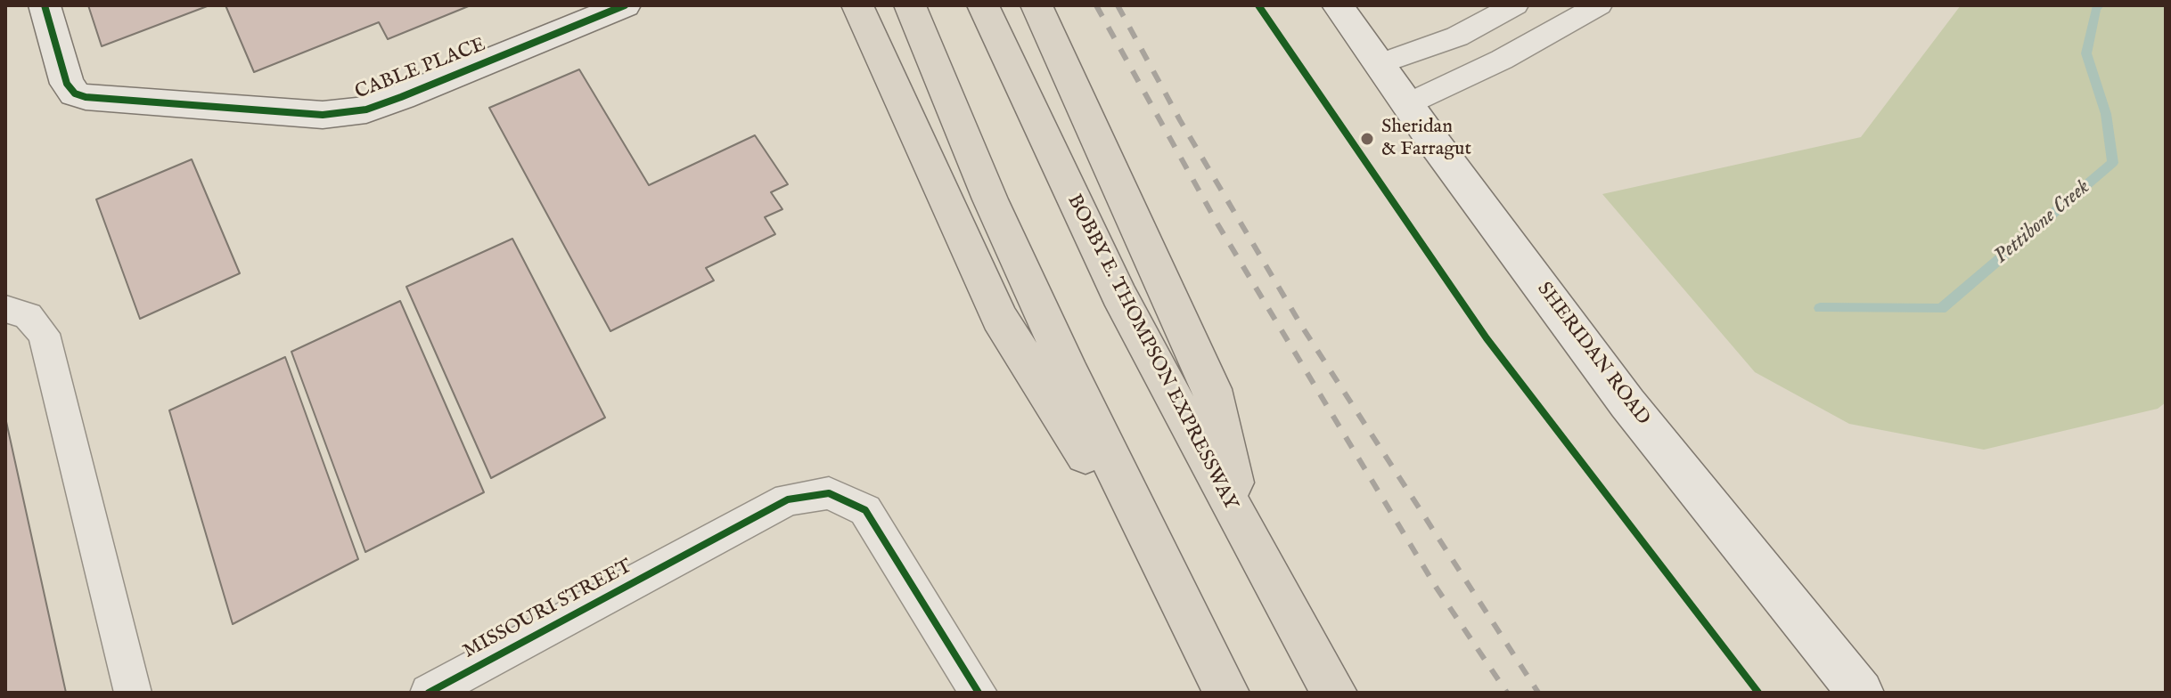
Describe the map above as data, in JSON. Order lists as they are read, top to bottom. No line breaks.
{"streets":{"highway":["BOBBY E. THOMPSON EXPRESSWAY"],"main road":["CABLE PLACE","SHERIDAN ROAD"],"street":["MISSOURI STREET"]},"water":["Pettibone Creek"],"places":["Sheridan & Farragut"]}
